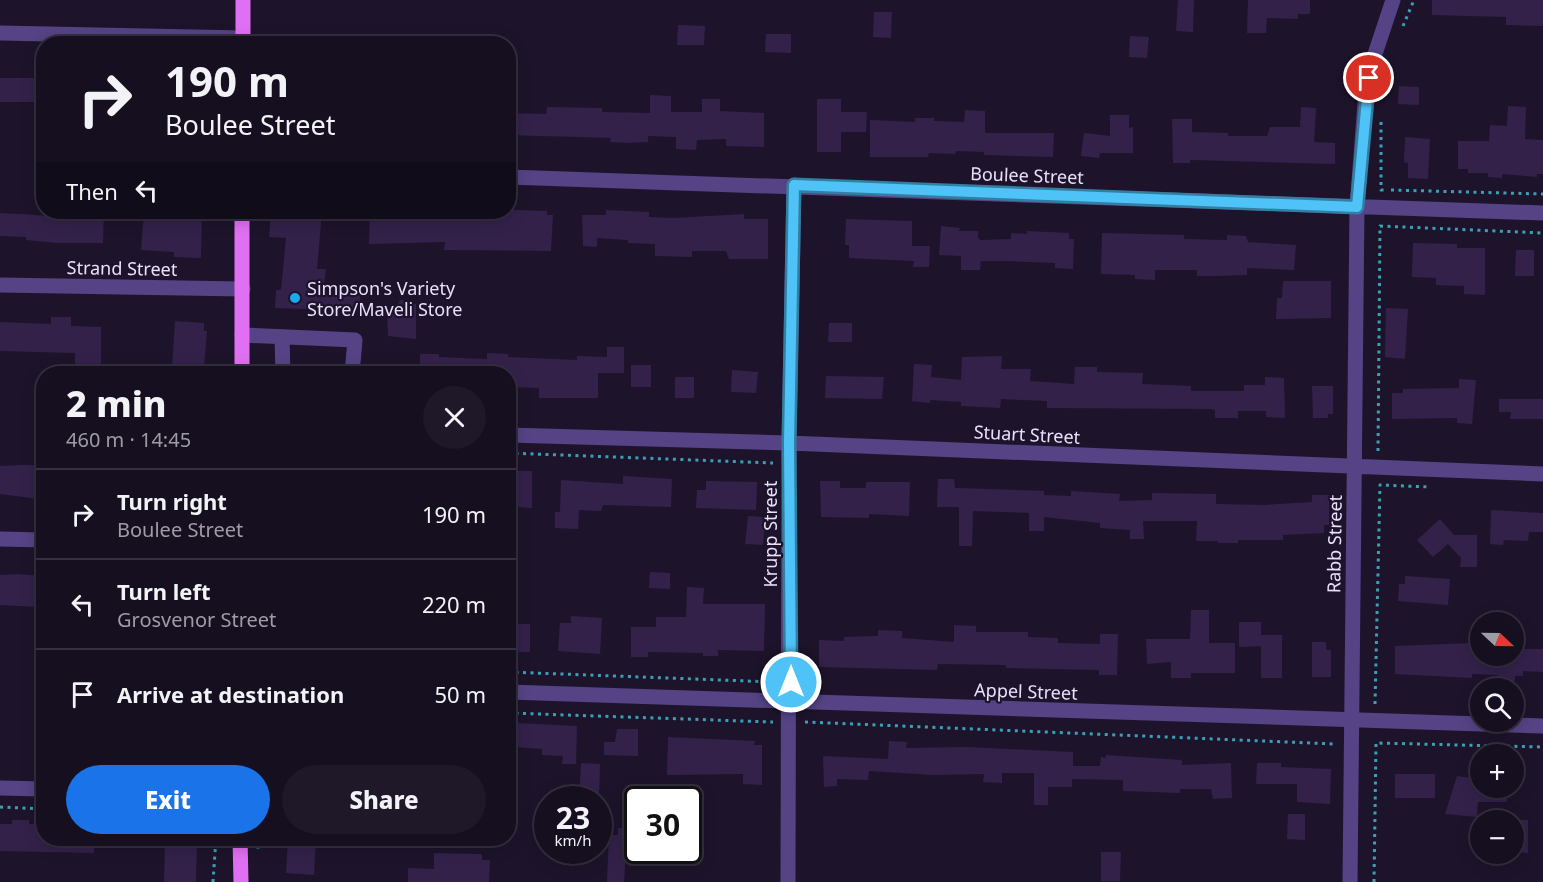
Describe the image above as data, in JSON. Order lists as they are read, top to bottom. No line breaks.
{"streets":{"street":["Boulee Street","Strand Street","Stuart Street","Krupp Street","Rabb Street","Appel Street"]},"crossings":[["Boulee Street","Krupp Street"],["Boulee Street","Rabb Street"],["Stuart Street","Krupp Street"],["Stuart Street","Rabb Street"],["Krupp Street","Appel Street"],["Rabb Street","Appel Street"]],"places":["Simpson's Variety Store/Maveli Store"],"north":"right","page":{"turn":["190 m","Boulee Street"],"then":"Then","heading":["2 min","460 m · 14:45"],"list":[{"name":"Turn right","note":"Boulee Street","value":"190 m"},{"name":"Turn left","note":"Grosvenor Street","value":"220 m"},{"name":"Arrive at destination","value":"50 m"}],"map_buttons":["+","−"],"buttons":["Exit","Share"],"speed":"23 km/h","limit":"30"}}
